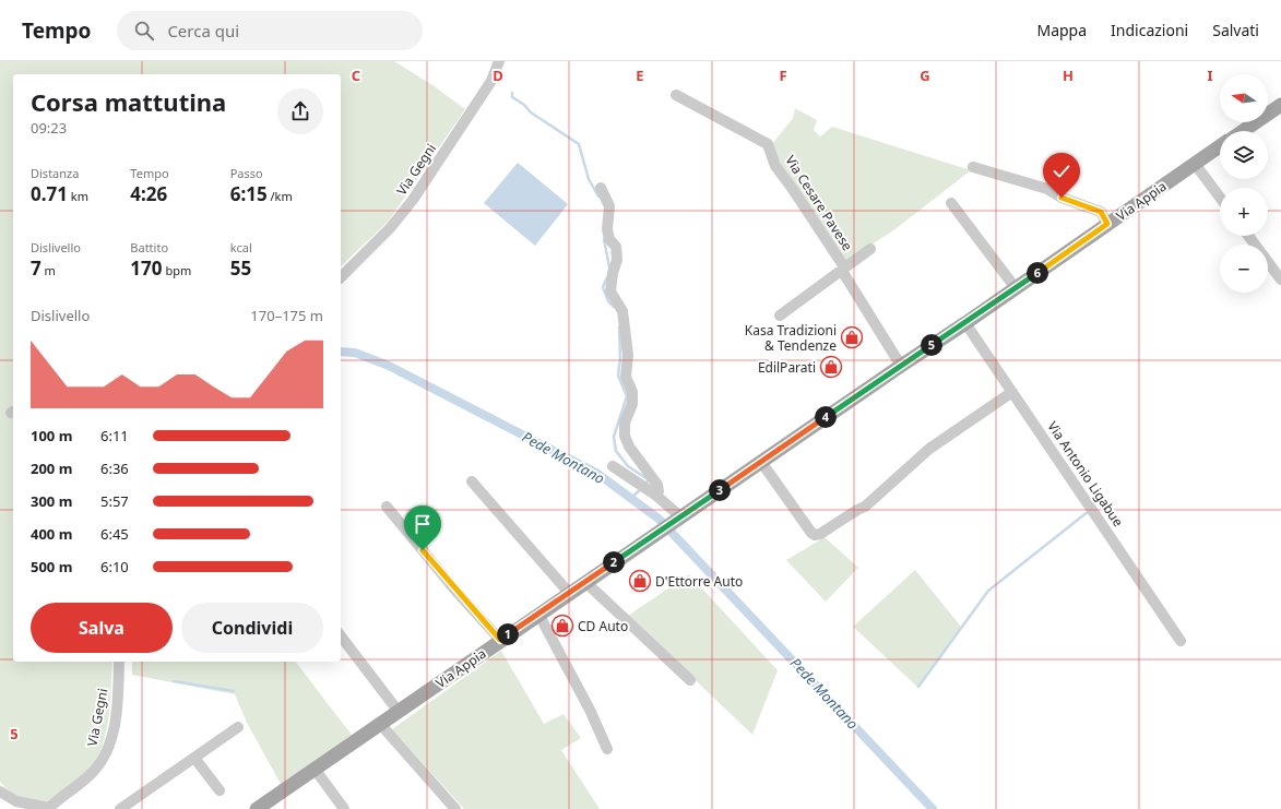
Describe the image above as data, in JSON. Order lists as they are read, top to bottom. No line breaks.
{"streets":{"main road":["Via Appia"],"street":["Via Gegni","Via Cesare Pavese","Via Antonio Ligabue"]},"crossings":[["Via Appia","Via Cesare Pavese"],["Via Appia","Via Antonio Ligabue"]],"water":["Pede Montano"],"places":{"shop":["Kasa Tradizioni & Tendenze","EdilParati","D'Ettorre Auto","CD Auto"]},"north":"left","page":{"header":"Tempo","search":"Cerca qui","nav":["Mappa","Indicazioni","Salvati"],"map_buttons":["+","−"],"heading":["Corsa mattutina","09:23"],"stats":[["Distanza","0.71 km"],["Tempo","4:26"],["Passo","6:15 /km"],["Dislivello","7 m"],["Battito","170 bpm"],["kcal","55"]],"pins":["6","5","4","3","2","1"],"chart":["Dislivello","170–175 m"],"list":[{"name":"100 m","note":"6:11"},{"name":"200 m","note":"6:36"},{"name":"300 m","note":"5:57"},{"name":"400 m","note":"6:45"},{"name":"500 m","note":"6:10"}],"buttons":["Salva","Condividi"]},"grid":{"columns":["C","D","E","F","G","H","I"],"rows":["5"]}}
